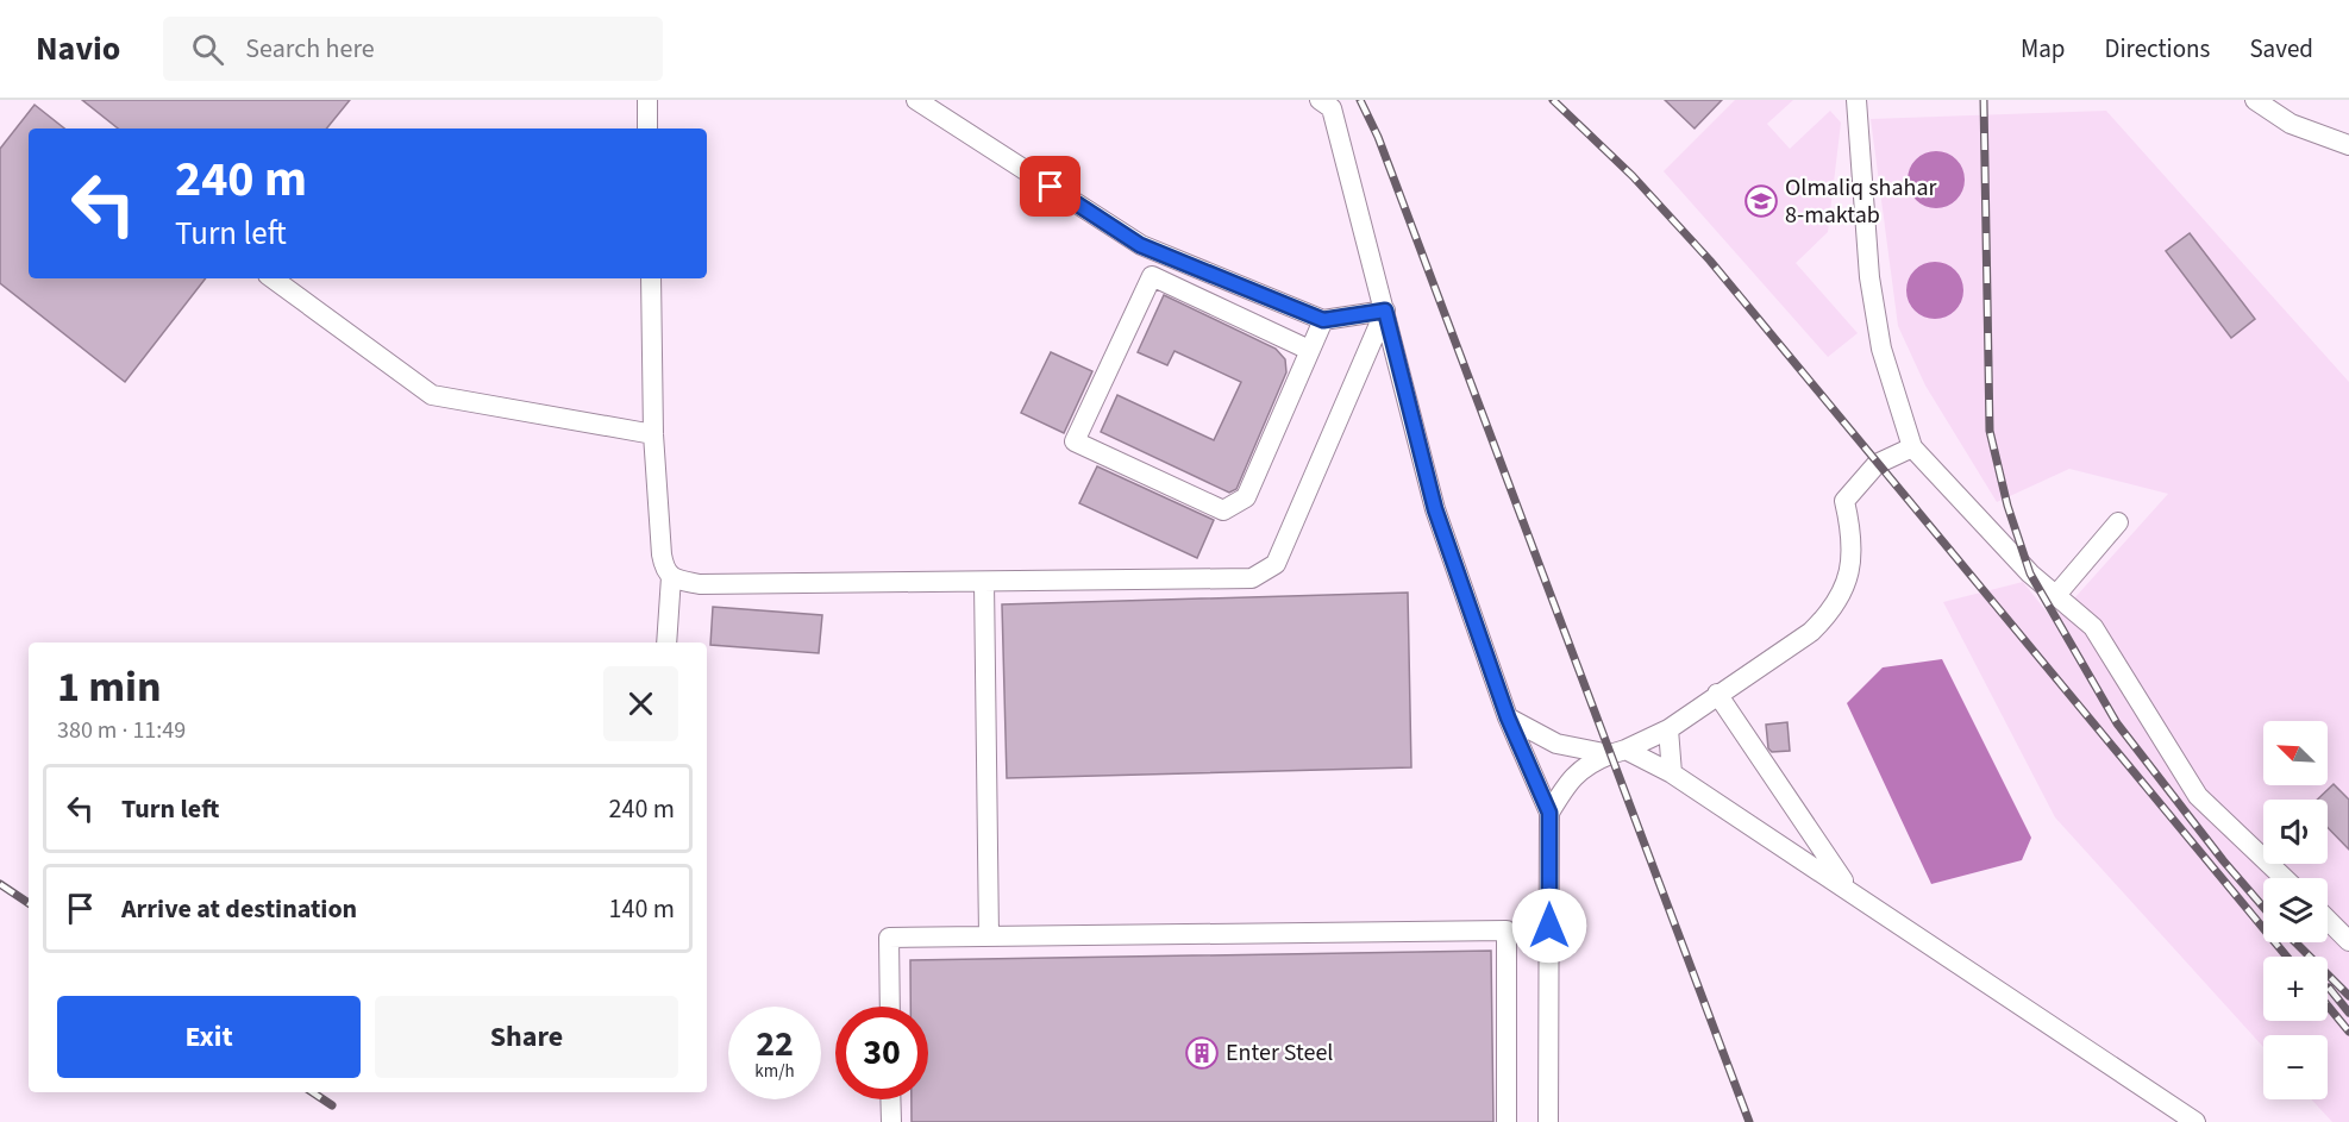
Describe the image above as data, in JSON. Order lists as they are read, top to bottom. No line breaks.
{"places":{"school or university":["Olmaliq shahar 8-maktab"],"building":["Enter Steel"]},"north":"top left","page":{"header":"Navio","search":"Search here","nav":["Map","Directions","Saved"],"turn":["240 m","Turn left"],"heading":["1 min","380 m · 11:49"],"map_buttons":["+","−"],"list":[{"name":"Turn left","value":"240 m"},{"name":"Arrive at destination","value":"140 m"}],"buttons":["Exit","Share"],"speed":"22 km/h","limit":"30"}}
